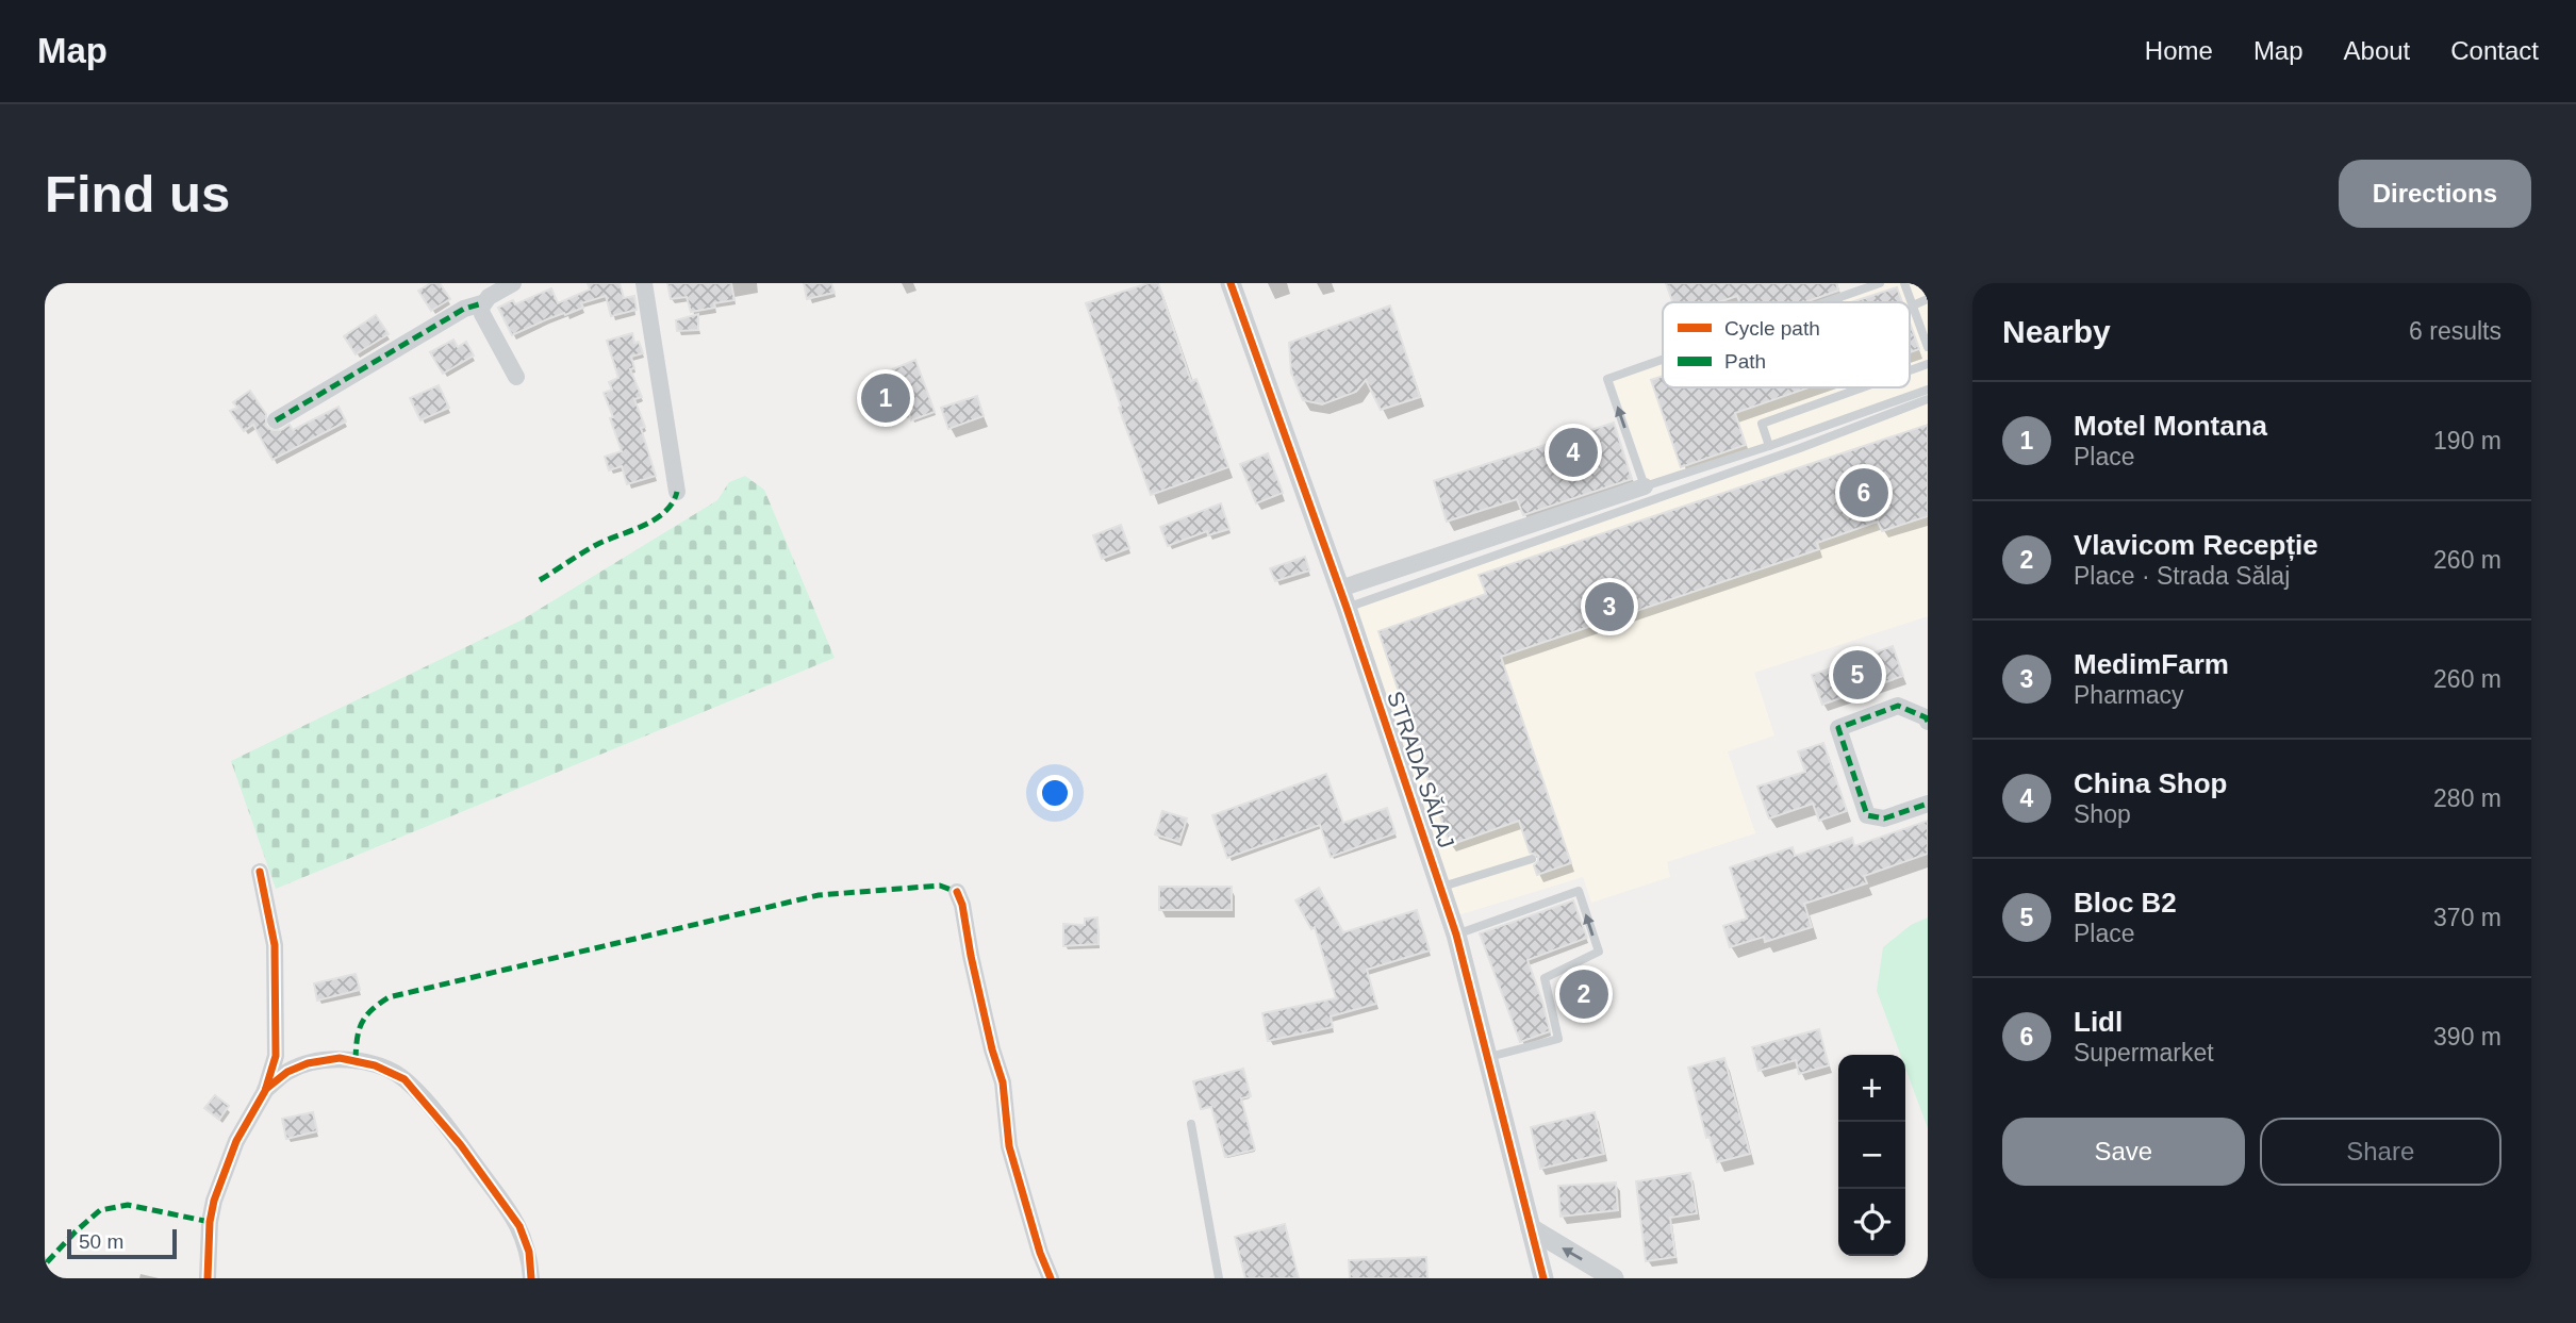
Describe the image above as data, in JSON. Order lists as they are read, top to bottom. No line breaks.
{"streets":{"street":["STRADA SĂLAJ"]},"legend":["Cycle path","Path"],"scale_bar":"50 m","page":{"header":"Map","nav":["Home","Map","About","Contact"],"buttons":["Directions",["Save","Share"]],"title":"Find us","heading":["Nearby","6 results"],"pins":["1","4","6","3","5","2"],"list":[{"mark":"1","name":"Motel Montana","note":"Place","value":"190 m"},{"mark":"2","name":"Vlavicom Recepție","note":"Place · Strada Sălaj","value":"260 m"},{"mark":"3","name":"MedimFarm","note":"Pharmacy","value":"260 m"},{"mark":"4","name":"China Shop","note":"Shop","value":"280 m"},{"mark":"5","name":"Bloc B2","note":"Place","value":"370 m"},{"mark":"6","name":"Lidl","note":"Supermarket","value":"390 m"}],"map_buttons":["+","−"],"scale":"50 m"}}
